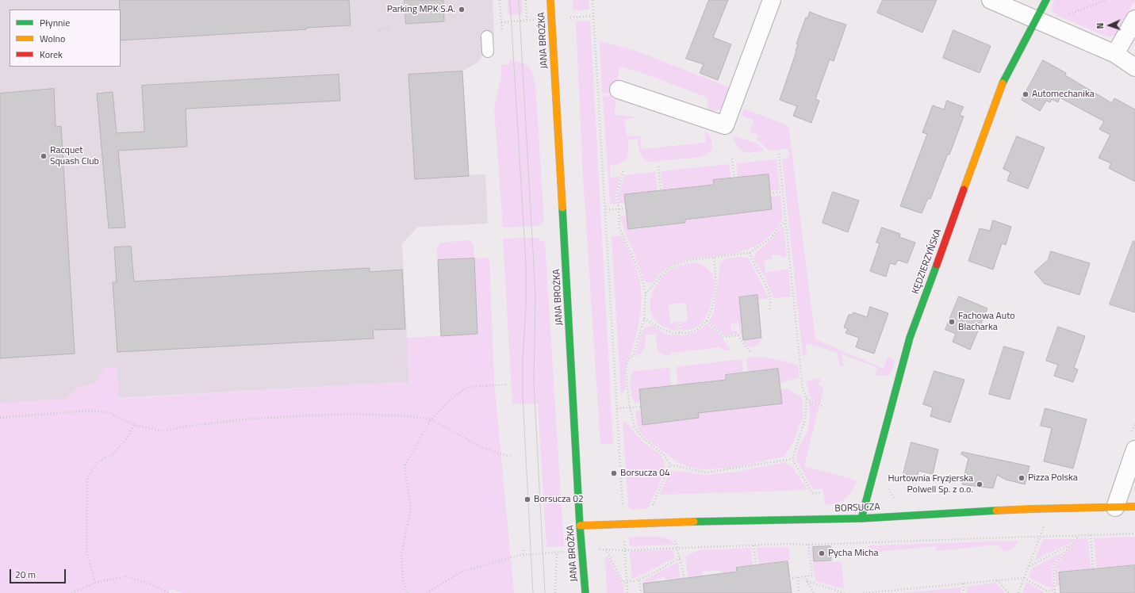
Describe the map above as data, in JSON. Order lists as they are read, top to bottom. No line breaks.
{"streets":{"street":["JANA BROŻKA","KĘDZIERZYŃSKA","BORSUCZA"]},"crossings":[["JANA BROŻKA","BORSUCZA"],["KĘDZIERZYŃSKA","BORSUCZA"]],"places":["Parking MPK S.A.","Automechanika","Racquet Squash Club","Fachowa Auto Blacharka","Borsucza 04","Pizza Polska","Hurtownia Fryzjerska Polwell Sp. z o.o.","Borsucza 02","Pycha Micha"],"legend":["Płynnie","Wolno","Korek"],"scale_bar":"20 m","north":"left"}
